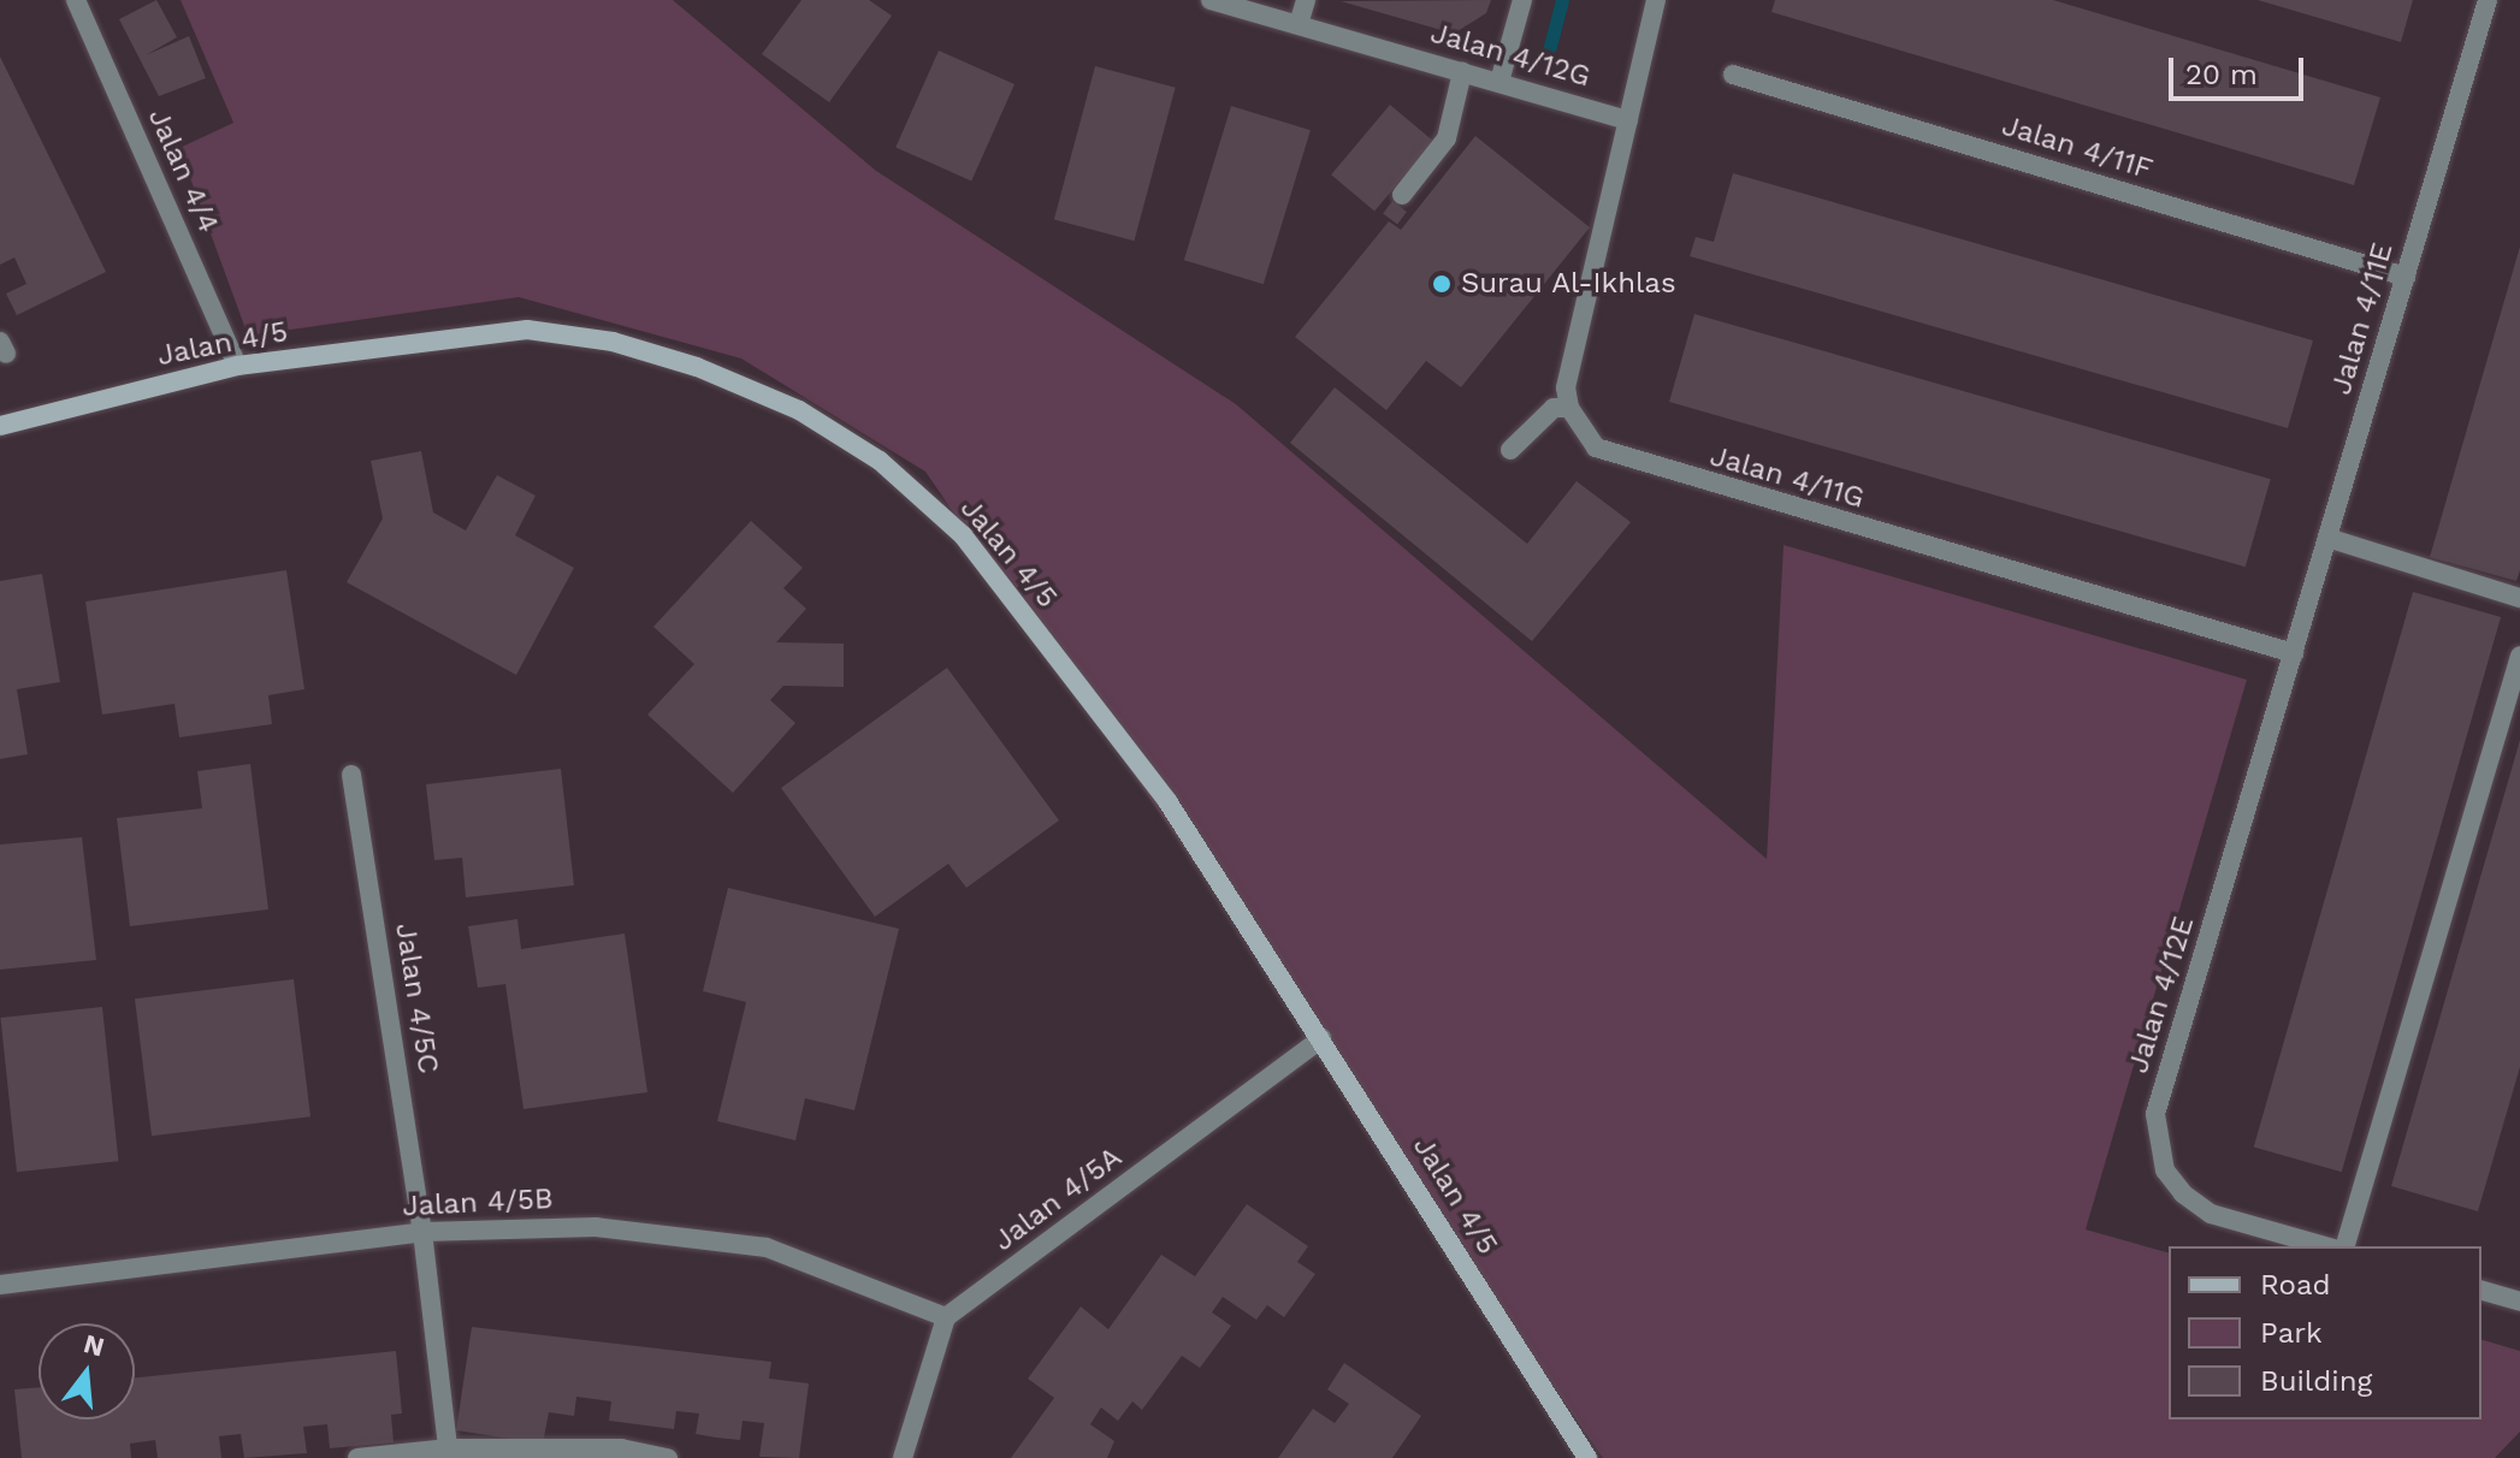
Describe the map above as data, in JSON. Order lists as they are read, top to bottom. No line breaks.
{"streets":{"street":["Jalan 4/12G","Jalan 4/11F","Jalan 4/4","Jalan 4/11E","Jalan 4/5","Jalan 4/11G","Jalan 4/12E","Jalan 4/5C","Jalan 4/5A","Jalan 4/5B"]},"crossings":[["Jalan 4/11F","Jalan 4/11E"],["Jalan 4/4","Jalan 4/5"],["Jalan 4/11E","Jalan 4/11G"],["Jalan 4/11E","Jalan 4/12E"],["Jalan 4/5","Jalan 4/5A"],["Jalan 4/11G","Jalan 4/12E"],["Jalan 4/5C","Jalan 4/5B"],["Jalan 4/5A","Jalan 4/5B"]],"places":["Surau Al-Ikhlas"],"legend":["Road","Park","Building"],"scale_bar":"20 m","north":"top"}
